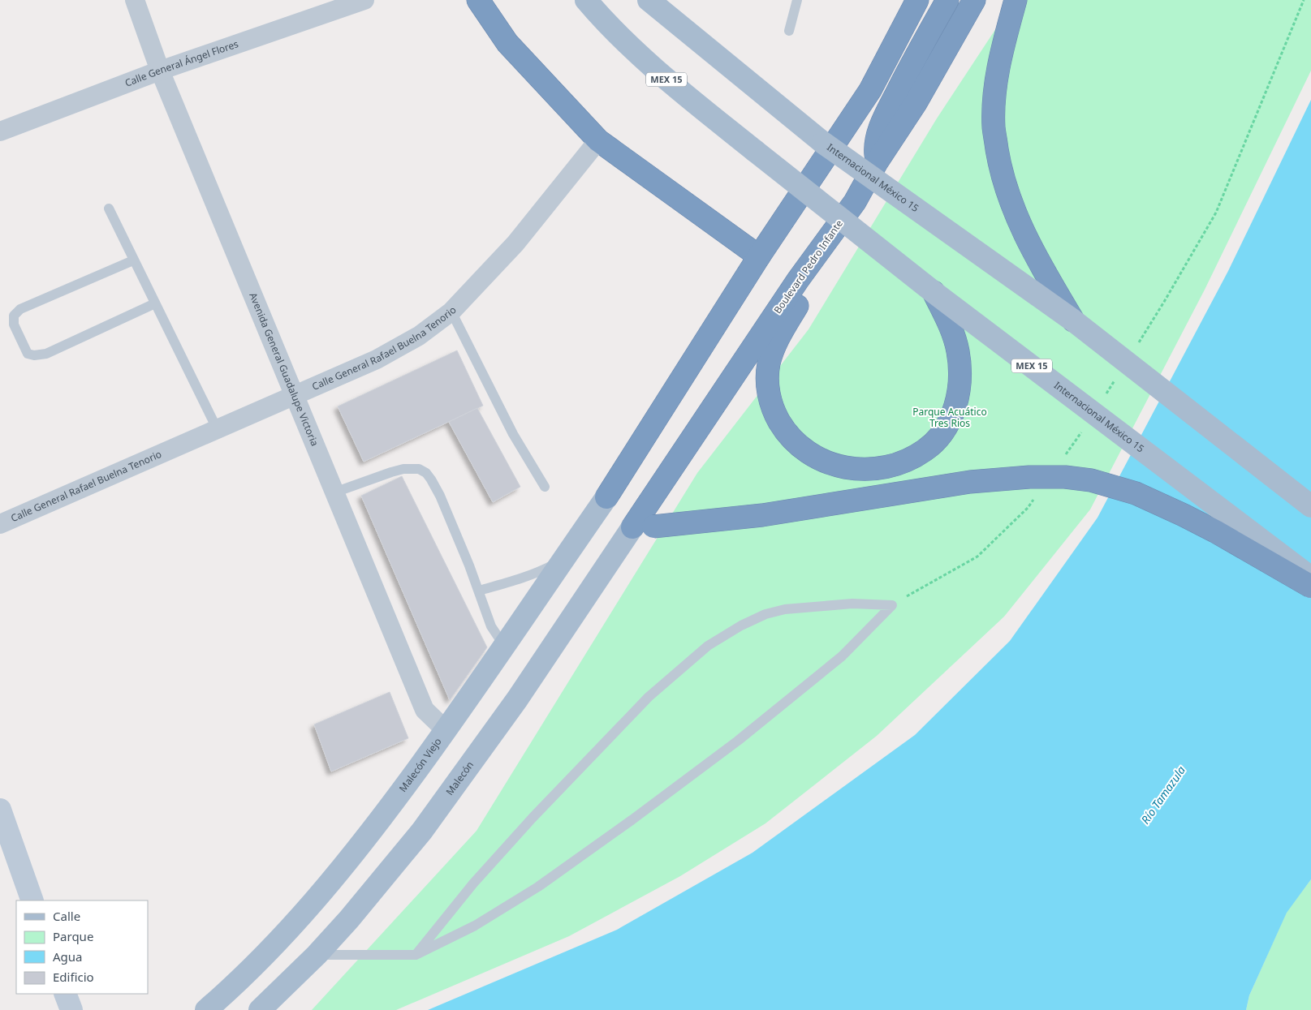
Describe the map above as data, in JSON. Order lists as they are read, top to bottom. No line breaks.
{"streets":{"highway":["Boulevard Pedro Infante"],"main road":["MEX 15","Internacional México 15","Malecón Viejo","Malecón"],"street":["Calle General Ángel Flores","Calle General Rafael Buelna Tenorio","Avenida General Guadalupe Victoria"]},"crossings":[["Calle General Ángel Flores","Avenida General Guadalupe Victoria"],["Boulevard Pedro Infante","Malecón"],["Calle General Rafael Buelna Tenorio","Avenida General Guadalupe Victoria"],["Avenida General Guadalupe Victoria","Malecón Viejo"]],"water":["Río Tamazula"],"parks":["Parque Acuático Tres Rios"],"legend":["Calle","Parque","Agua","Edificio"]}
